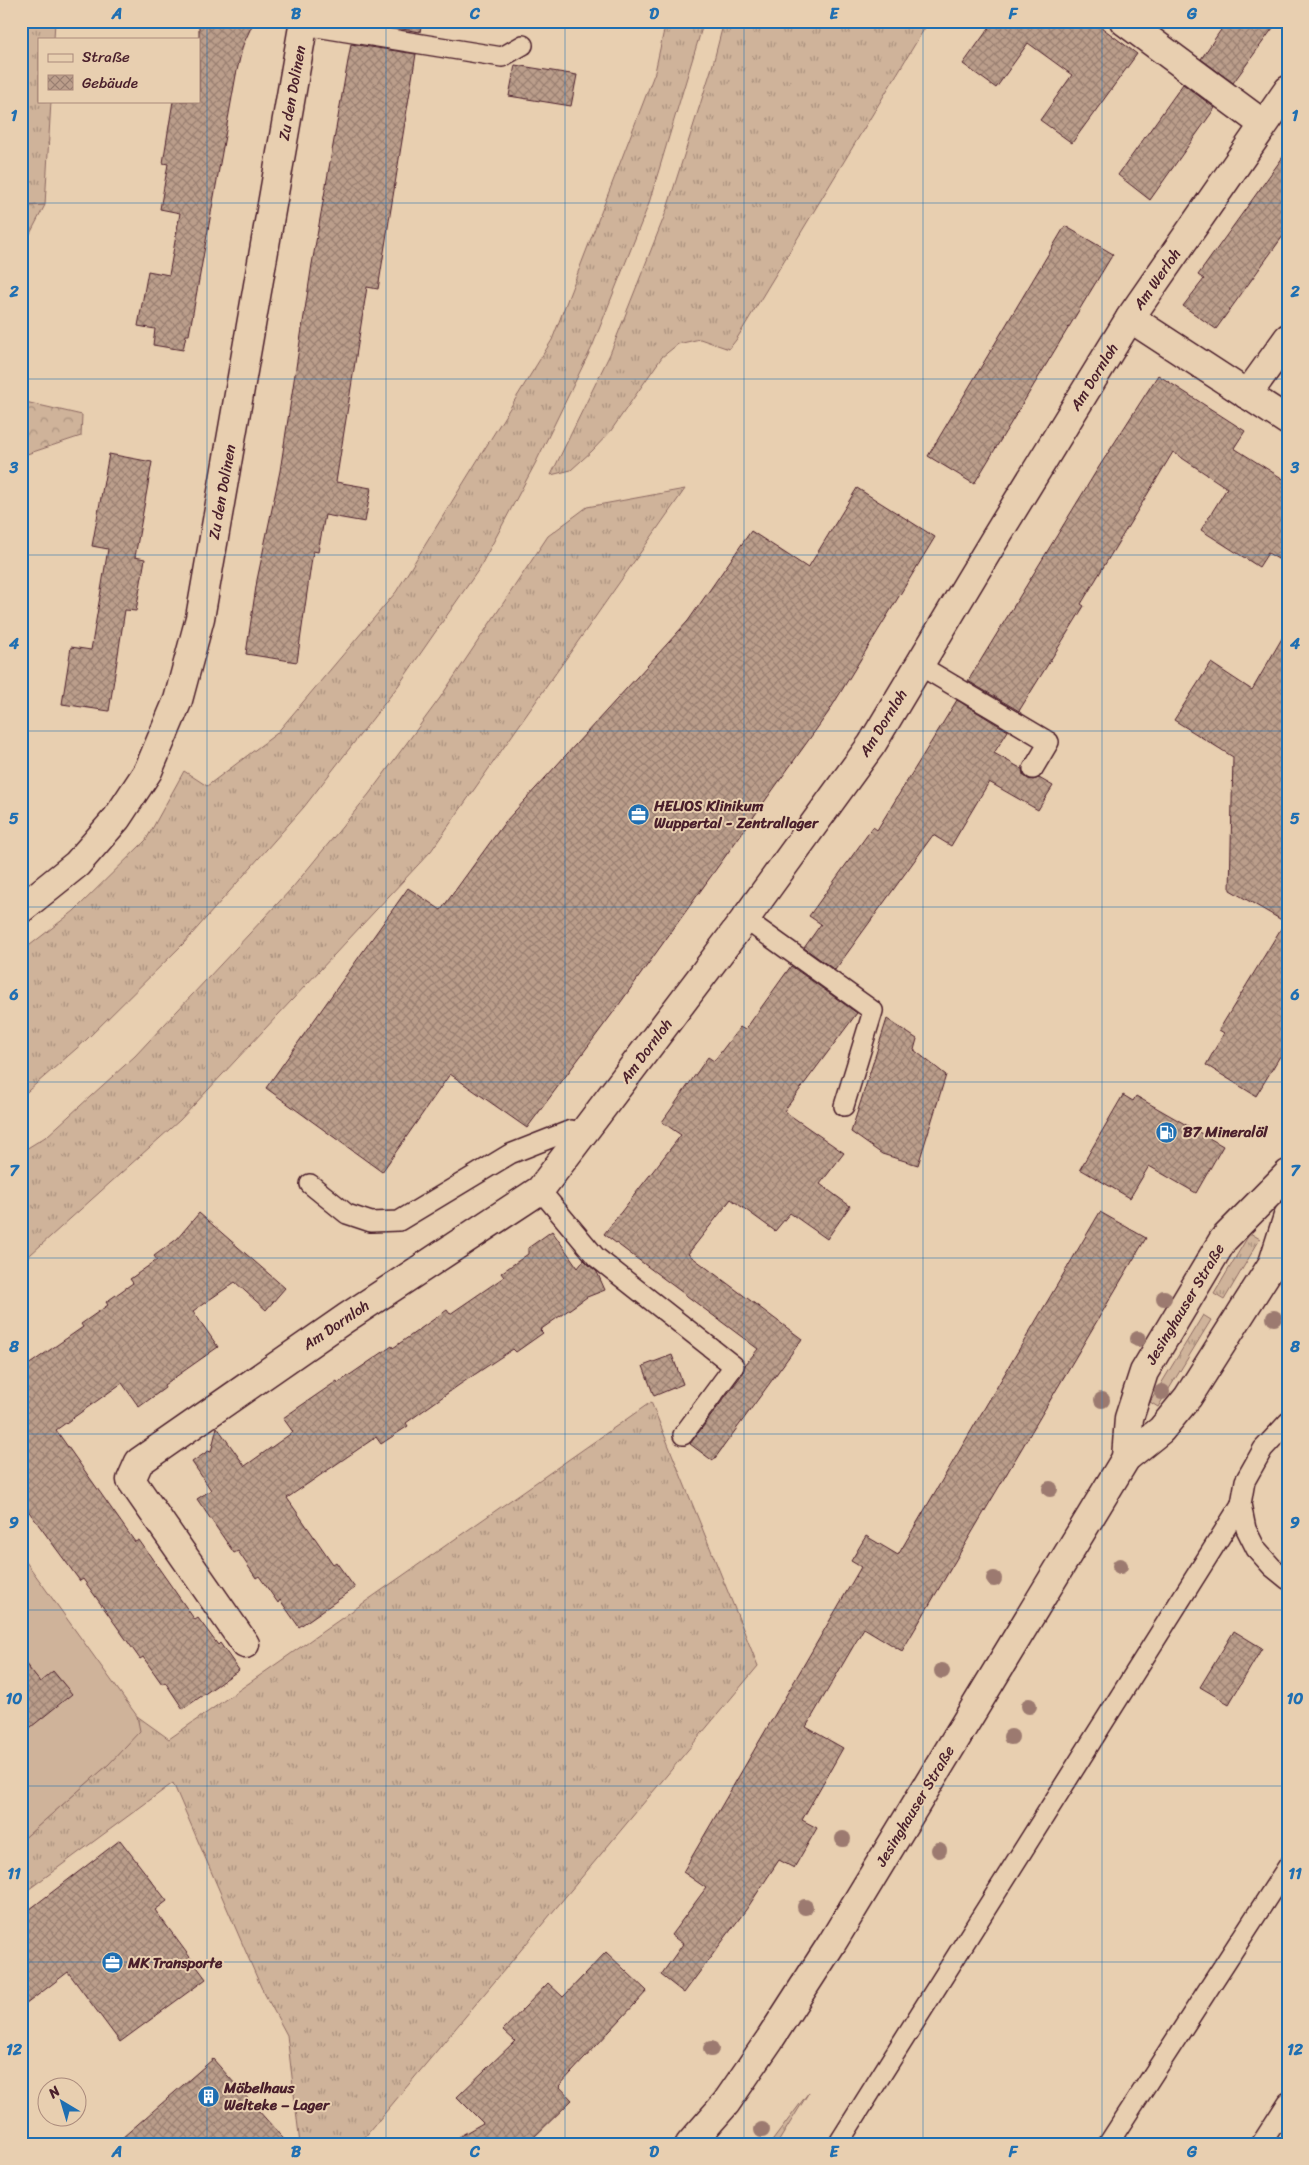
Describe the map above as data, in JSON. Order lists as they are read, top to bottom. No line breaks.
{"streets":{"street":["Zu den Dolinen","Am Werloh","Am Dornloh","Jesinghauser Straße"]},"crossings":[["Am Werloh","Am Dornloh"]],"places":{"office":["HELIOS Klinikum Wuppertal - Zentrallager","MK Transporte"],"fuel station":["B7 Mineralöl"],"building":["Möbelhaus Welteke – Lager"]},"legend":["Straße","Gebäude"],"north":"top left","grid":{"columns":["A","B","C","D","E","F","G"],"rows":["1","2","3","4","5","6","7","8","9","10","11","12"]}}
